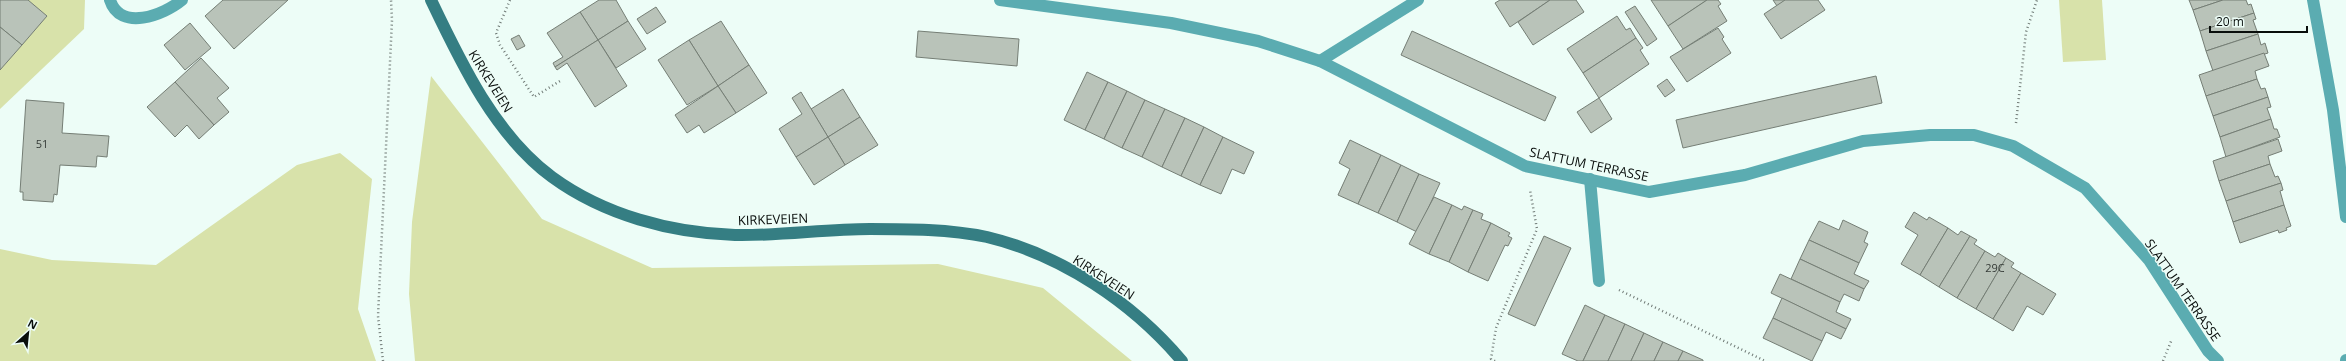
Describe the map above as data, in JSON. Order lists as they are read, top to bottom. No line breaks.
{"streets":{"main road":["KIRKEVEIEN"],"street":["SLATTUM TERRASSE"]},"house_numbers":["51","29C"],"scale_bar":"20 m","north":"top right"}
